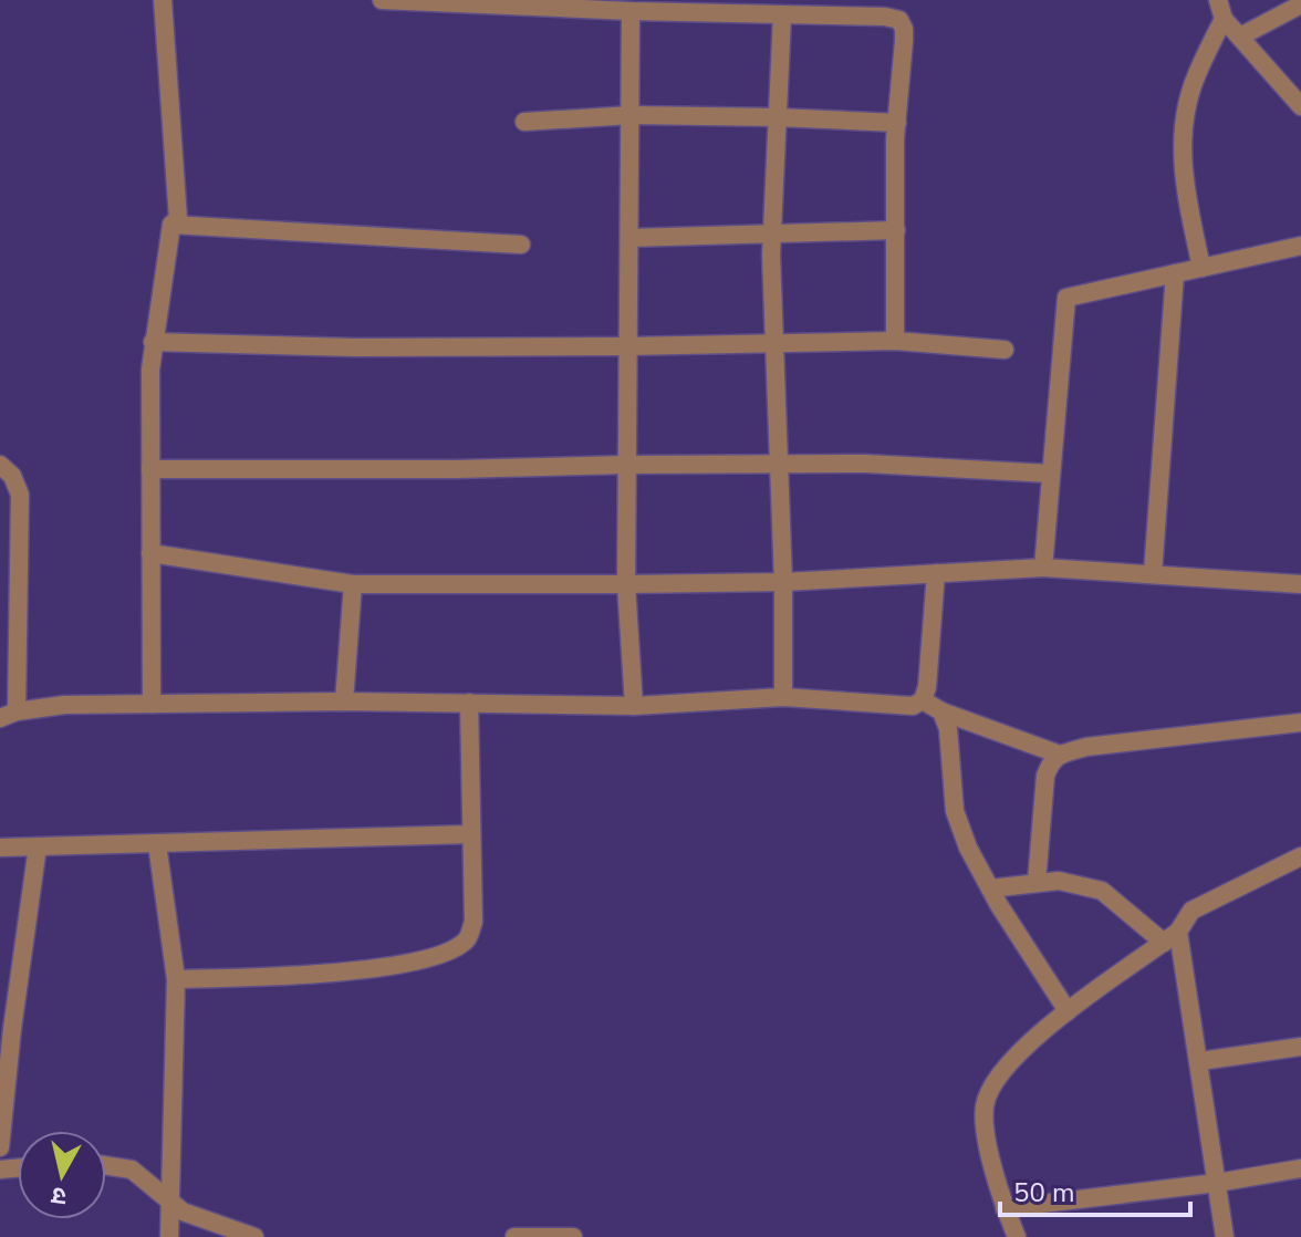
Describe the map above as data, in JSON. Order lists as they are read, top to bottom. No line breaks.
{"scale_bar":"50 m","north":"bottom"}
